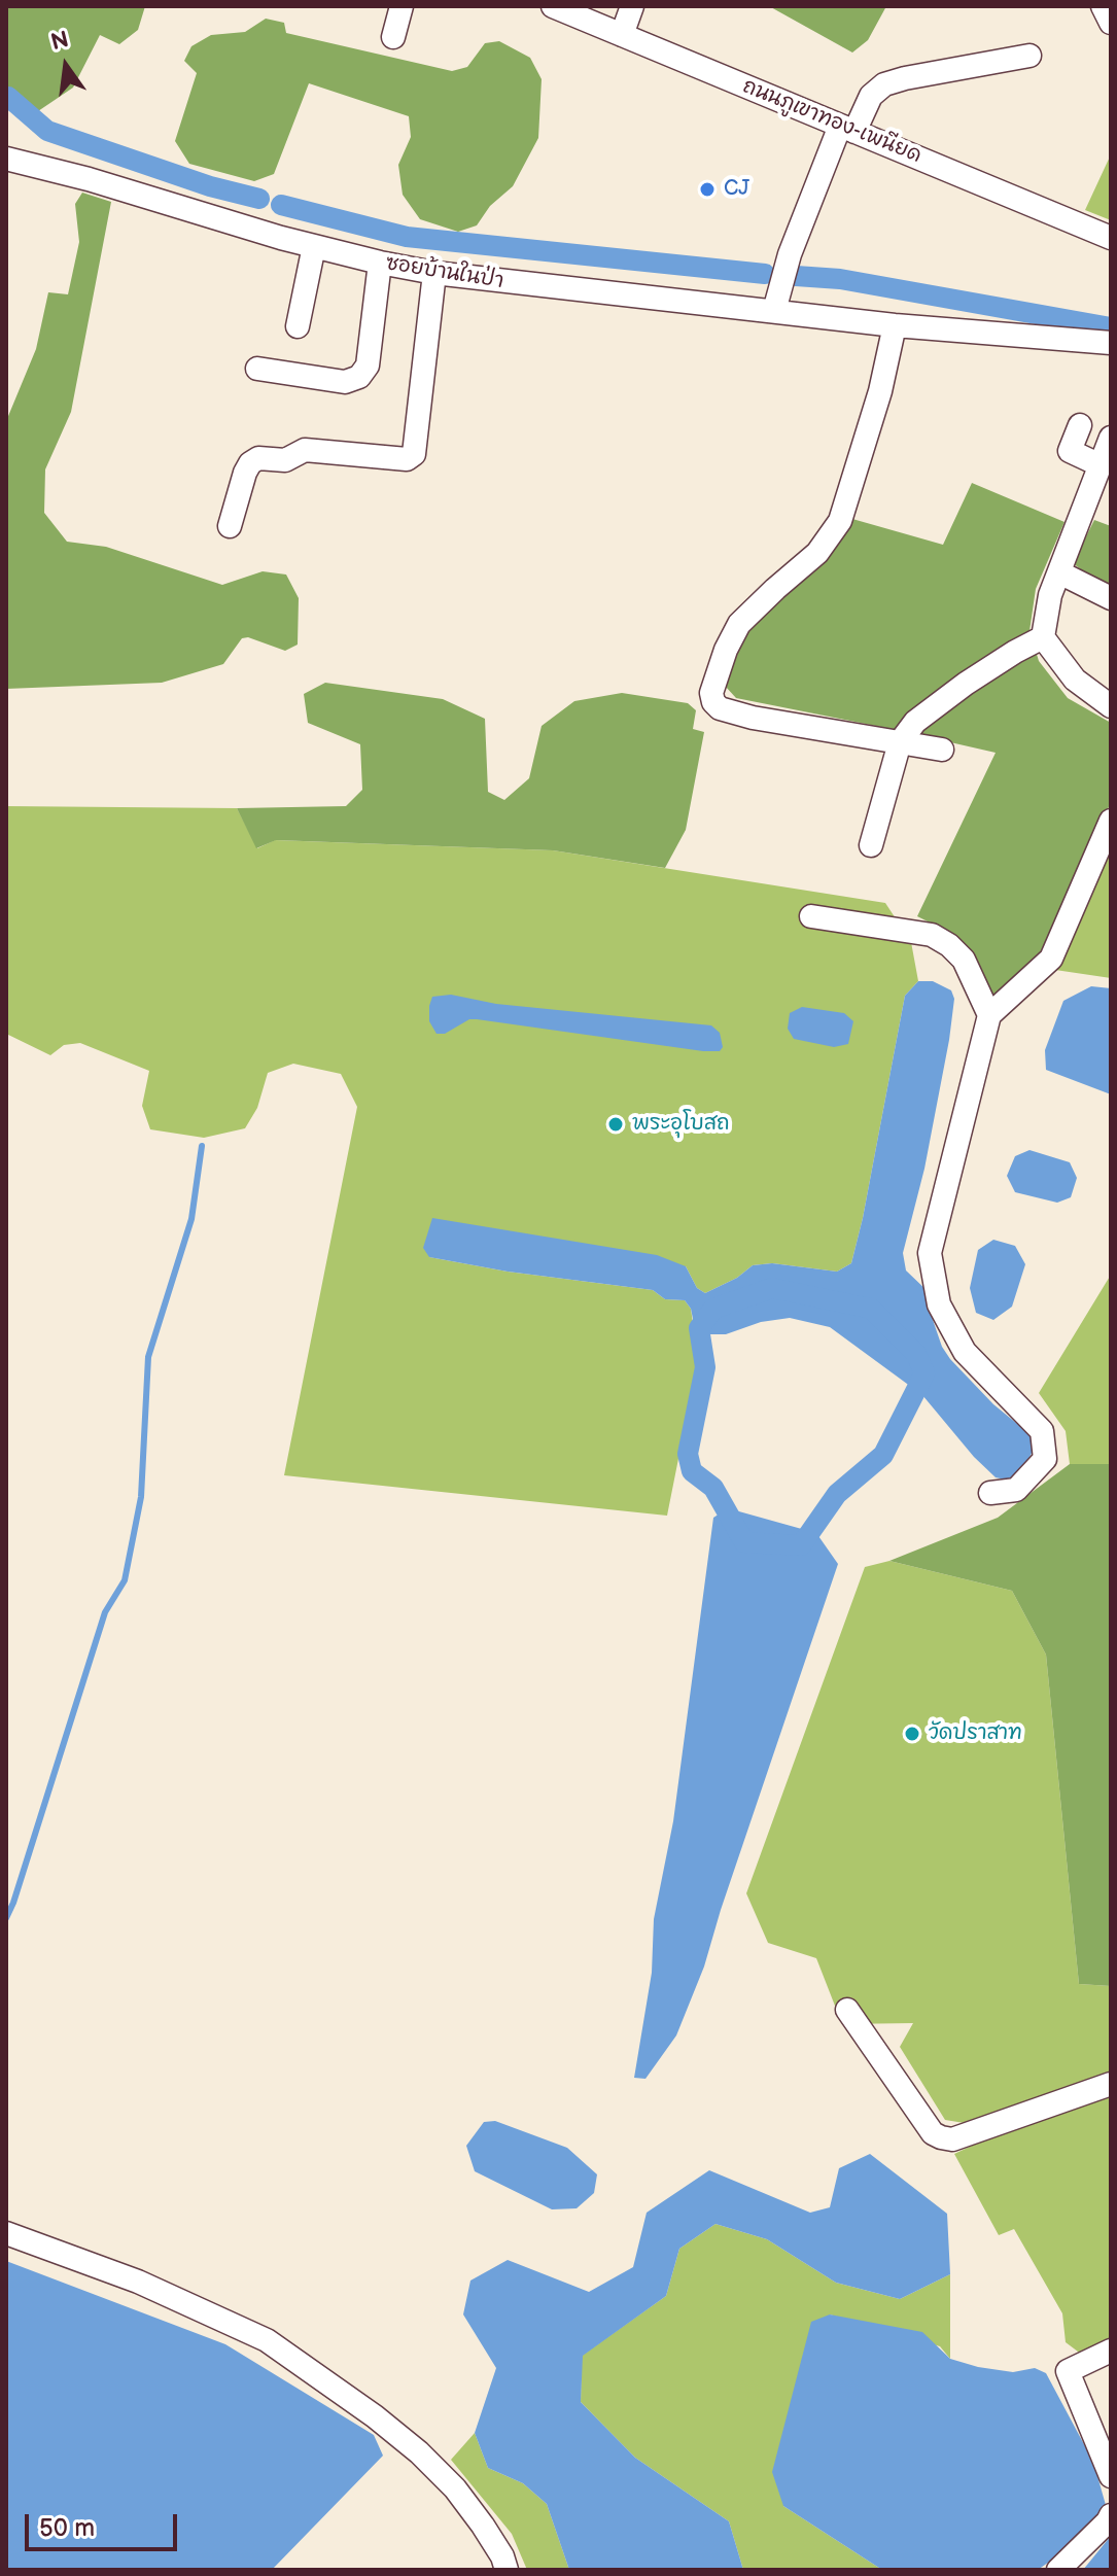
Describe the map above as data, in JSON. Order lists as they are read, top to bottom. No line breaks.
{"streets":{"street":["ถนนภูเขาทอง-เพนียด","ซอยบ้านในป่า"]},"places":["CJ","พระอุโบสถ","วัดปราสาท"],"scale_bar":"50 m","north":"top"}
